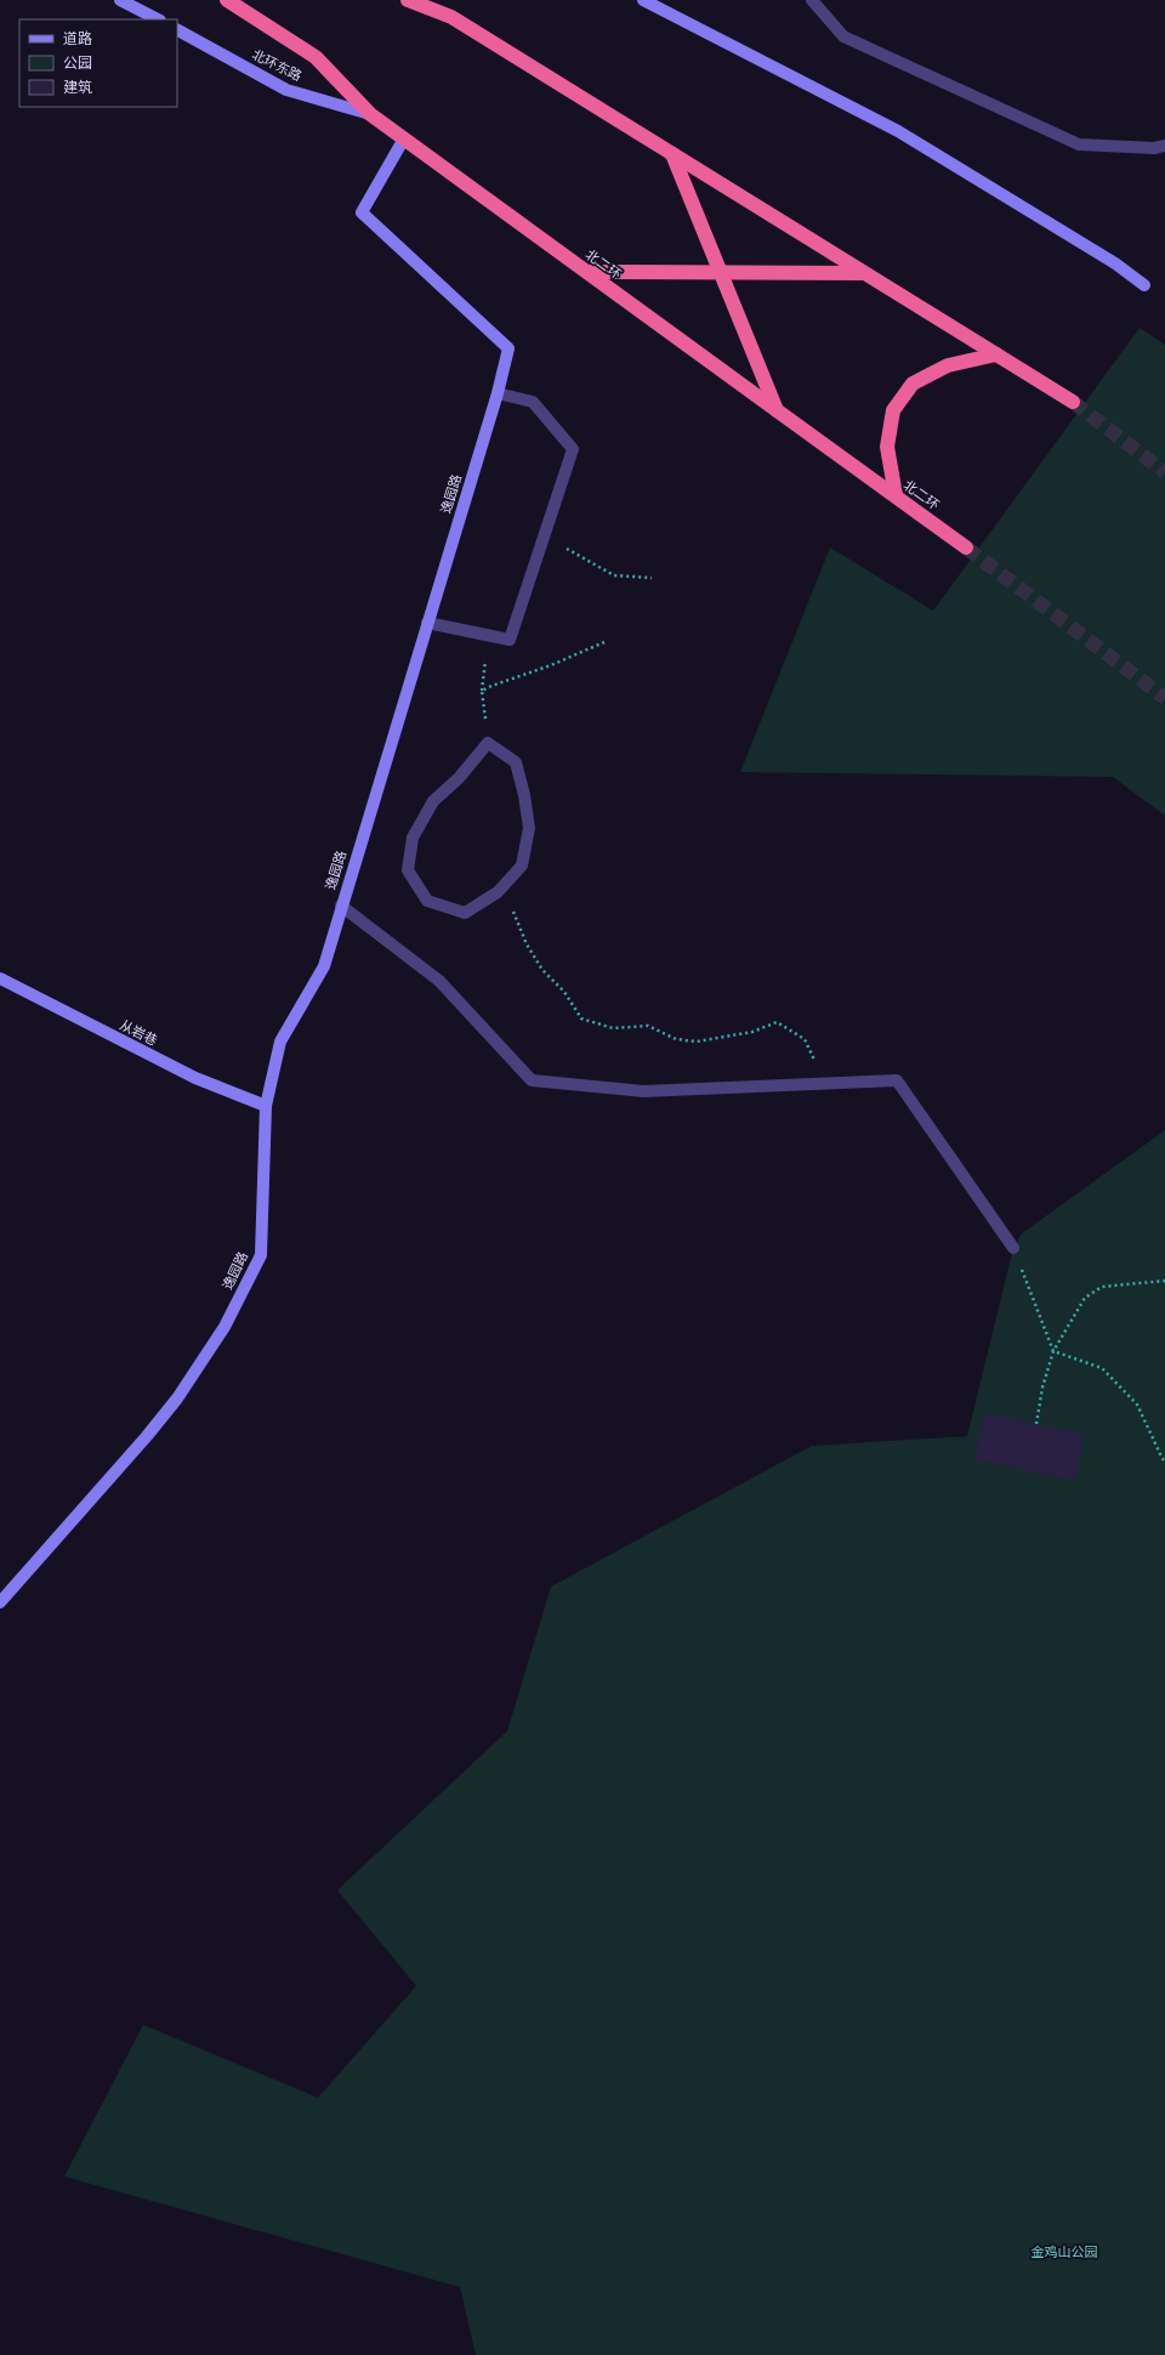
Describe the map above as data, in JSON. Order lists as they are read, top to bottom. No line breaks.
{"streets":{"highway":["北二环"],"street":["北环东路","逸园路","从岩巷"]},"crossings":[["北环东路","北二环"],["北二环","逸园路"],["逸园路","从岩巷"]],"parks":["金鸡山公园"],"legend":["道路","公园","建筑"]}
